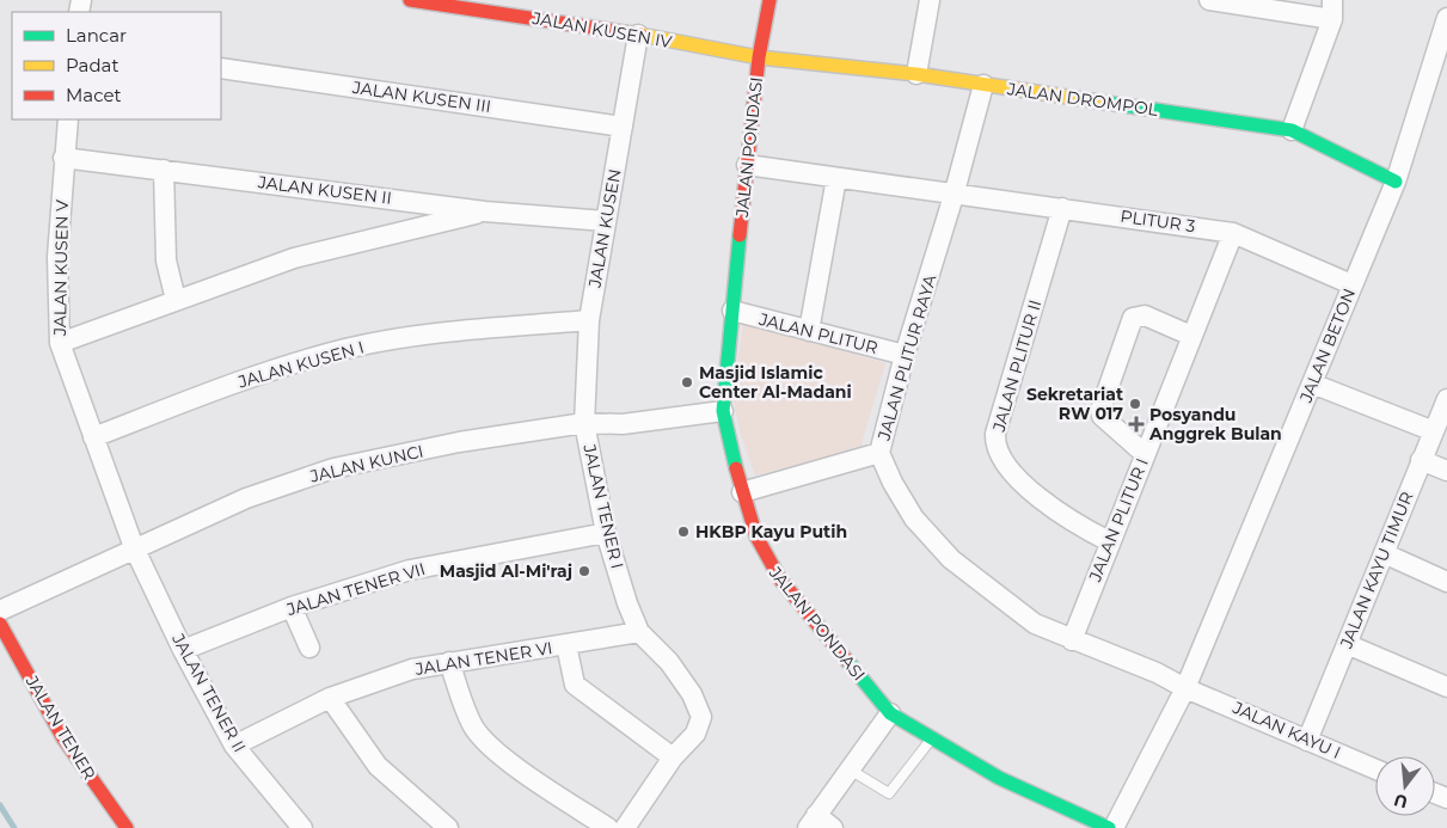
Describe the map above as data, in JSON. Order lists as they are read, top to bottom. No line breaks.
{"streets":{"street":["JALAN KUSEN IV","JALAN KUSEN III","JALAN DROMPOL","JALAN PONDASI","JALAN KUSEN II","PLITUR 3","JALAN KUSEN","JALAN KUSEN V","JALAN PLITUR","JALAN BETON","JALAN PLITUR RAYA","JALAN KUSEN I","JALAN PLITUR II","JALAN KUNCI","JALAN TENER I","JALAN PLITUR I","JALAN KAYU TIMUR","JALAN TENER VII","JALAN TENER VI","JALAN TENER II","JALAN TENER","JALAN KAYU I"]},"crossings":[["JALAN KUSEN IV","JALAN DROMPOL"],["JALAN KUSEN IV","JALAN PONDASI"],["JALAN KUSEN IV","JALAN KUSEN"],["JALAN KUSEN III","JALAN KUSEN"],["JALAN DROMPOL","JALAN PONDASI"],["JALAN DROMPOL","JALAN BETON"],["JALAN DROMPOL","JALAN PLITUR RAYA"],["JALAN PONDASI","PLITUR 3"],["JALAN PONDASI","JALAN PLITUR"],["JALAN PONDASI","JALAN BETON"],["JALAN PONDASI","JALAN KUNCI"],["JALAN KUSEN II","JALAN KUSEN"],["JALAN KUSEN II","JALAN KUSEN V"],["PLITUR 3","JALAN BETON"],["PLITUR 3","JALAN PLITUR RAYA"],["PLITUR 3","JALAN PLITUR II"],["PLITUR 3","JALAN PLITUR I"],["JALAN KUSEN","JALAN KUSEN I"],["JALAN KUSEN","JALAN KUNCI"],["JALAN KUSEN","JALAN TENER I"],["JALAN KUSEN V","JALAN KUSEN I"],["JALAN KUSEN V","JALAN KUNCI"],["JALAN KUSEN V","JALAN TENER II"],["JALAN PLITUR","JALAN PLITUR RAYA"],["JALAN BETON","JALAN PLITUR RAYA"],["JALAN BETON","JALAN KAYU I"],["JALAN PLITUR RAYA","JALAN PLITUR I"],["JALAN PLITUR RAYA","JALAN KAYU I"],["JALAN PLITUR II","JALAN PLITUR I"],["JALAN KUNCI","JALAN TENER I"],["JALAN KUNCI","JALAN TENER II"],["JALAN TENER I","JALAN TENER VII"],["JALAN TENER I","JALAN TENER VI"],["JALAN KAYU TIMUR","JALAN KAYU I"],["JALAN TENER VII","JALAN TENER II"],["JALAN TENER VI","JALAN TENER II"]],"places":{"other":["Masjid Islamic Center Al-Madani","Sekretariat RW 017","HKBP Kayu Putih","Masjid Al-Mi'raj"],"health":["Posyandu Anggrek Bulan"]},"legend":["Lancar","Padat","Macet"],"north":"bottom"}
